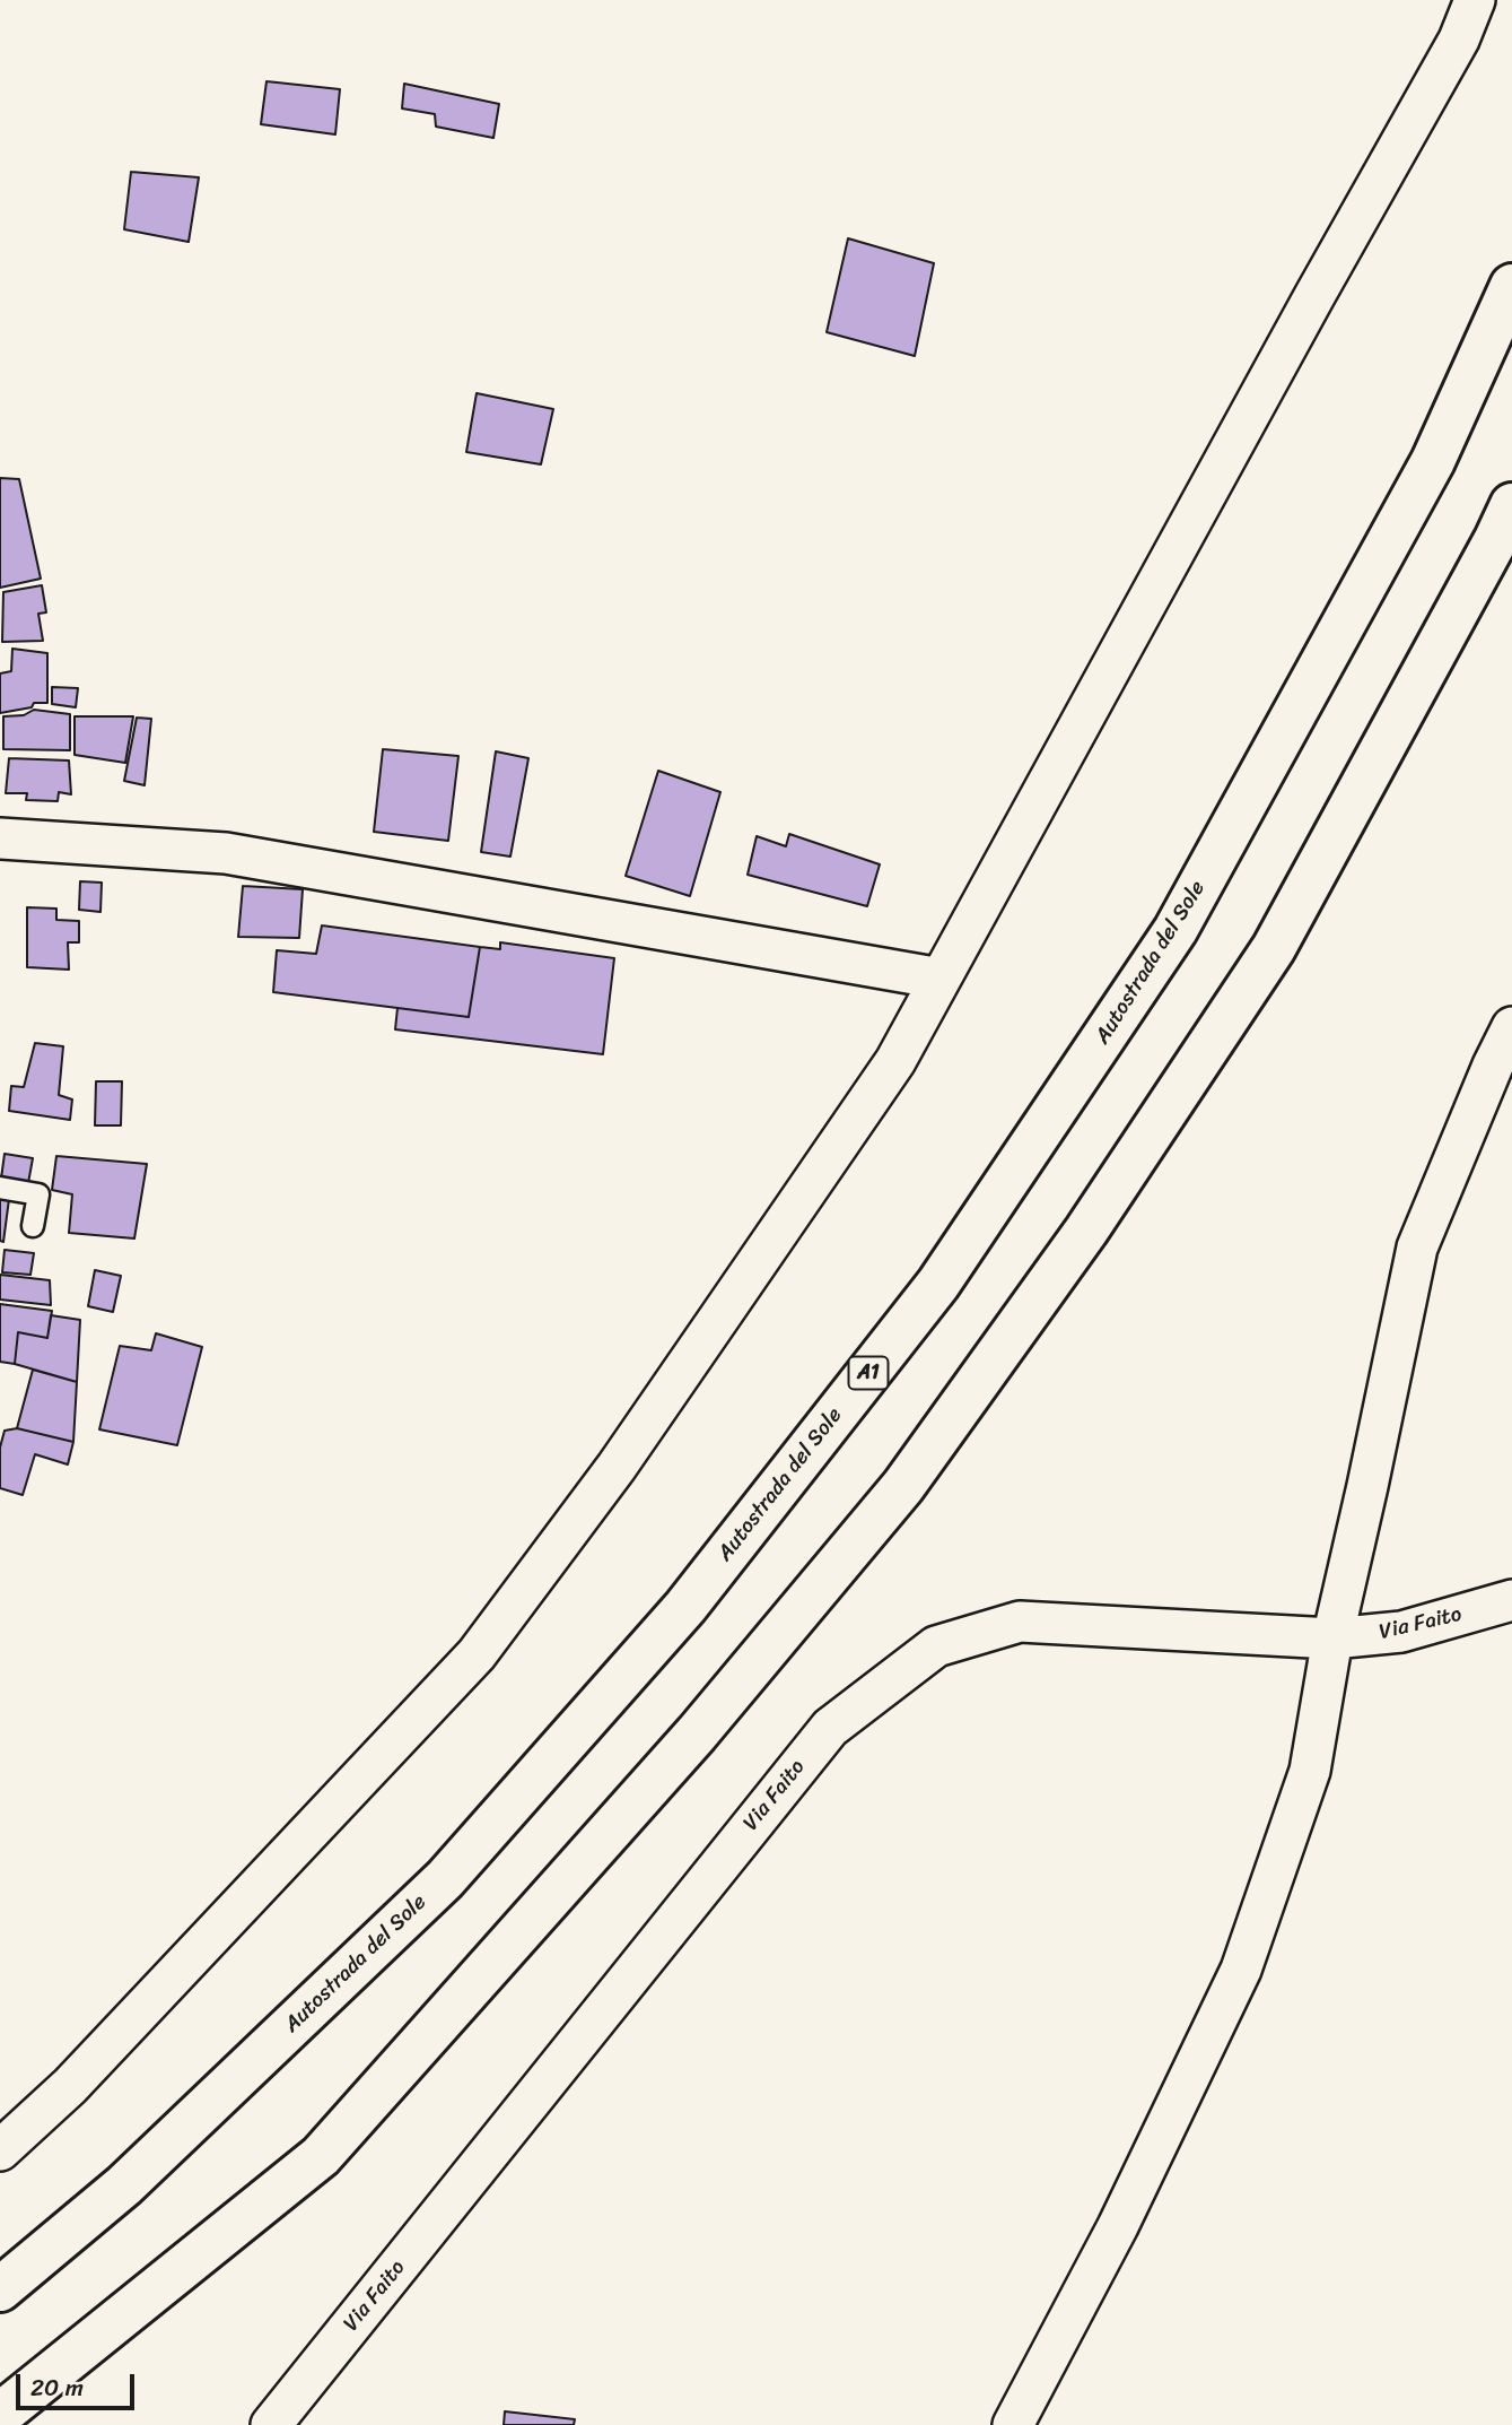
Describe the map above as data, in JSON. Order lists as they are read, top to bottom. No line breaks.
{"streets":{"highway":["Autostrada del Sole","A1"],"street":["Via Faito"]},"scale_bar":"20 m"}
